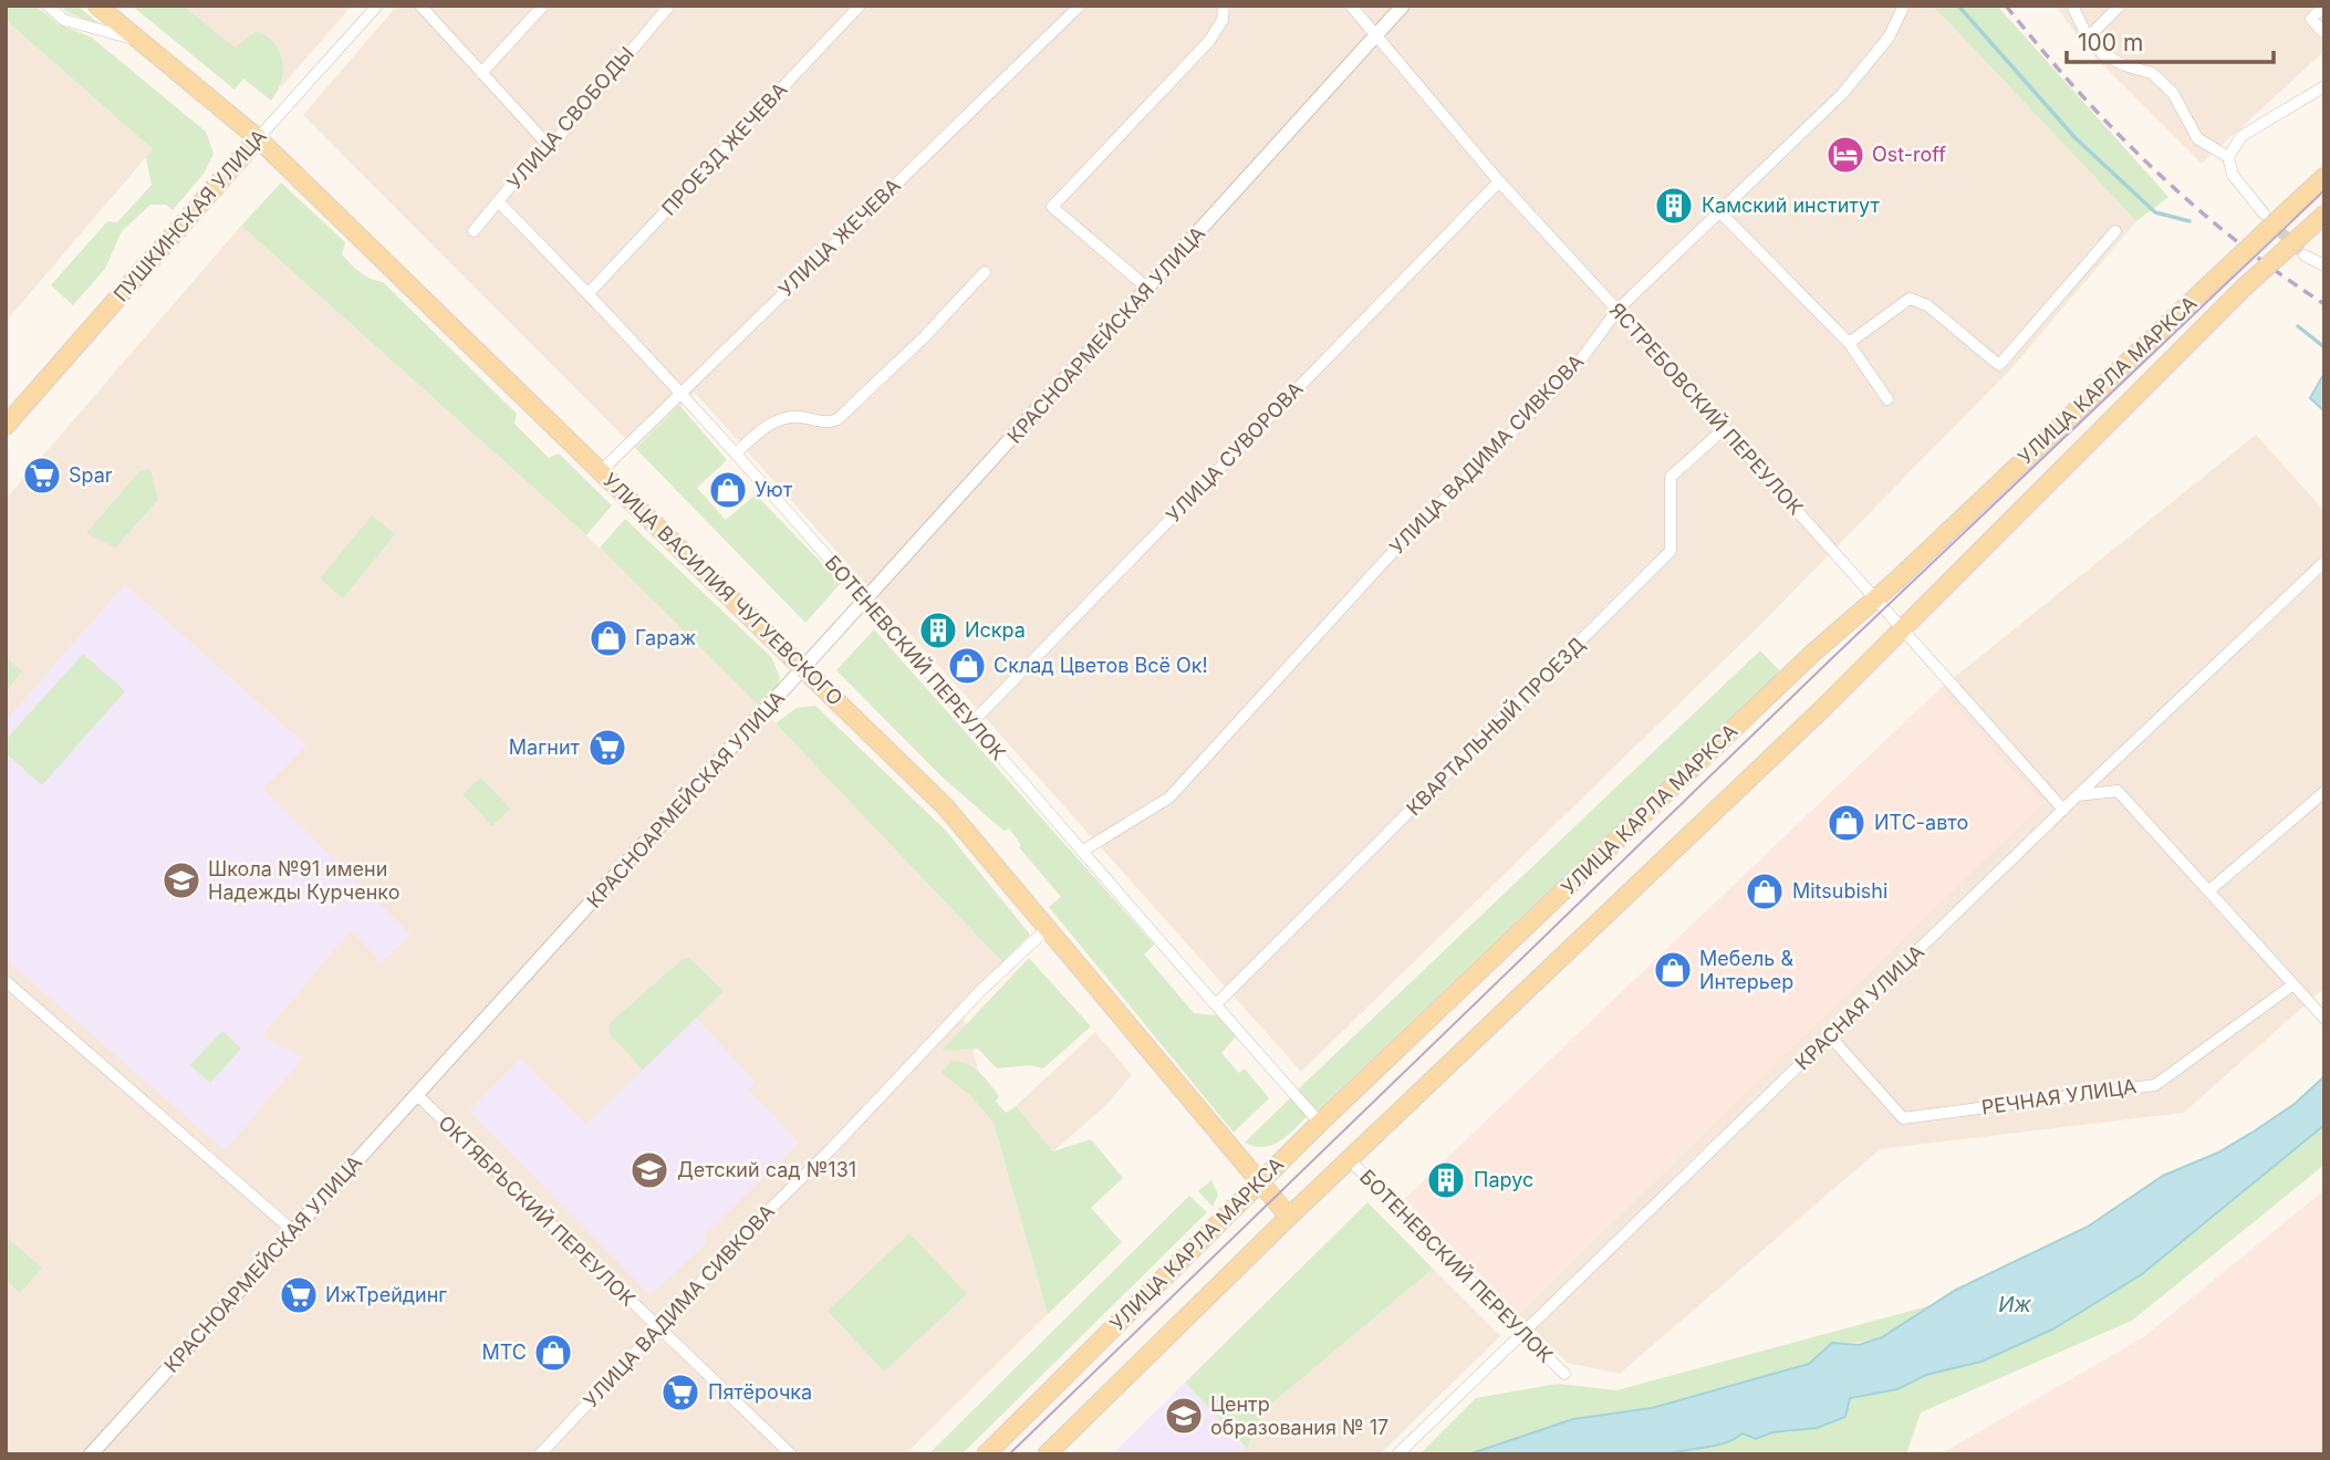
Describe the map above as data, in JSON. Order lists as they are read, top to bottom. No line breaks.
{"streets":{"main road":["ПУШКИНСКАЯ УЛИЦА","УЛИЦА КАРЛА МАРКСА","УЛИЦА ВАСИЛИЯ ЧУГУЕВСКОГО"],"street":["УЛИЦА СВОБОДЫ","ПРОЕЗД ЖЕЧЕВА","УЛИЦА ЖЕЧЕВА","КРАСНОАРМЕЙСКАЯ УЛИЦА","ЯСТРЕБОВСКИЙ ПЕРЕУЛОК","УЛИЦА СУВОРОВА","УЛИЦА ВАДИМА СИВКОВА","БОТЕНЕВСКИЙ ПЕРЕУЛОК","КВАРТАЛЬНЫЙ ПРОЕЗД","КРАСНАЯ УЛИЦА","РЕЧНАЯ УЛИЦА","ОКТЯБРЬСКИЙ ПЕРЕУЛОК"]},"crossings":[["УЛИЦА СВОБОДЫ","БОТЕНЕВСКИЙ ПЕРЕУЛОК"],["ПРОЕЗД ЖЕЧЕВА","БОТЕНЕВСКИЙ ПЕРЕУЛОК"],["ПУШКИНСКАЯ УЛИЦА","УЛИЦА ВАСИЛИЯ ЧУГУЕВСКОГО"],["УЛИЦА ЖЕЧЕВА","УЛИЦА ВАСИЛИЯ ЧУГУЕВСКОГО"],["УЛИЦА ЖЕЧЕВА","БОТЕНЕВСКИЙ ПЕРЕУЛОК"],["КРАСНОАРМЕЙСКАЯ УЛИЦА","ЯСТРЕБОВСКИЙ ПЕРЕУЛОК"],["КРАСНОАРМЕЙСКАЯ УЛИЦА","УЛИЦА ВАСИЛИЯ ЧУГУЕВСКОГО"],["КРАСНОАРМЕЙСКАЯ УЛИЦА","БОТЕНЕВСКИЙ ПЕРЕУЛОК"],["КРАСНОАРМЕЙСКАЯ УЛИЦА","ОКТЯБРЬСКИЙ ПЕРЕУЛОК"],["УЛИЦА КАРЛА МАРКСА","ЯСТРЕБОВСКИЙ ПЕРЕУЛОК"],["УЛИЦА КАРЛА МАРКСА","УЛИЦА ВАСИЛИЯ ЧУГУЕВСКОГО"],["УЛИЦА КАРЛА МАРКСА","БОТЕНЕВСКИЙ ПЕРЕУЛОК"],["ЯСТРЕБОВСКИЙ ПЕРЕУЛОК","УЛИЦА СУВОРОВА"],["ЯСТРЕБОВСКИЙ ПЕРЕУЛОК","УЛИЦА ВАДИМА СИВКОВА"],["ЯСТРЕБОВСКИЙ ПЕРЕУЛОК","КВАРТАЛЬНЫЙ ПРОЕЗД"],["ЯСТРЕБОВСКИЙ ПЕРЕУЛОК","КРАСНАЯ УЛИЦА"],["УЛИЦА СУВОРОВА","БОТЕНЕВСКИЙ ПЕРЕУЛОК"],["УЛИЦА ВАДИМА СИВКОВА","УЛИЦА ВАСИЛИЯ ЧУГУЕВСКОГО"],["УЛИЦА ВАДИМА СИВКОВА","БОТЕНЕВСКИЙ ПЕРЕУЛОК"],["УЛИЦА ВАДИМА СИВКОВА","ОКТЯБРЬСКИЙ ПЕРЕУЛОК"],["БОТЕНЕВСКИЙ ПЕРЕУЛОК","КВАРТАЛЬНЫЙ ПРОЕЗД"],["БОТЕНЕВСКИЙ ПЕРЕУЛОК","КРАСНАЯ УЛИЦА"],["КРАСНАЯ УЛИЦА","РЕЧНАЯ УЛИЦА"]],"water":["Иж"],"places":{"hotel":["Ost-roff"],"building":["Камский институт","Искра","Парус"],"supermarket":["Spar","Магнит","ИжТрейдинг","Пятёрочка"],"shop":["Уют","Гараж","Склад Цветов Всё Ок!","ИТС-авто","Mitsubishi","Мебель & Интерьер","МТС"],"school or university":["Школа №91 имени Надежды Курченко","Детский сад №131","Центр образования № 17"]},"scale_bar":"100 m"}
